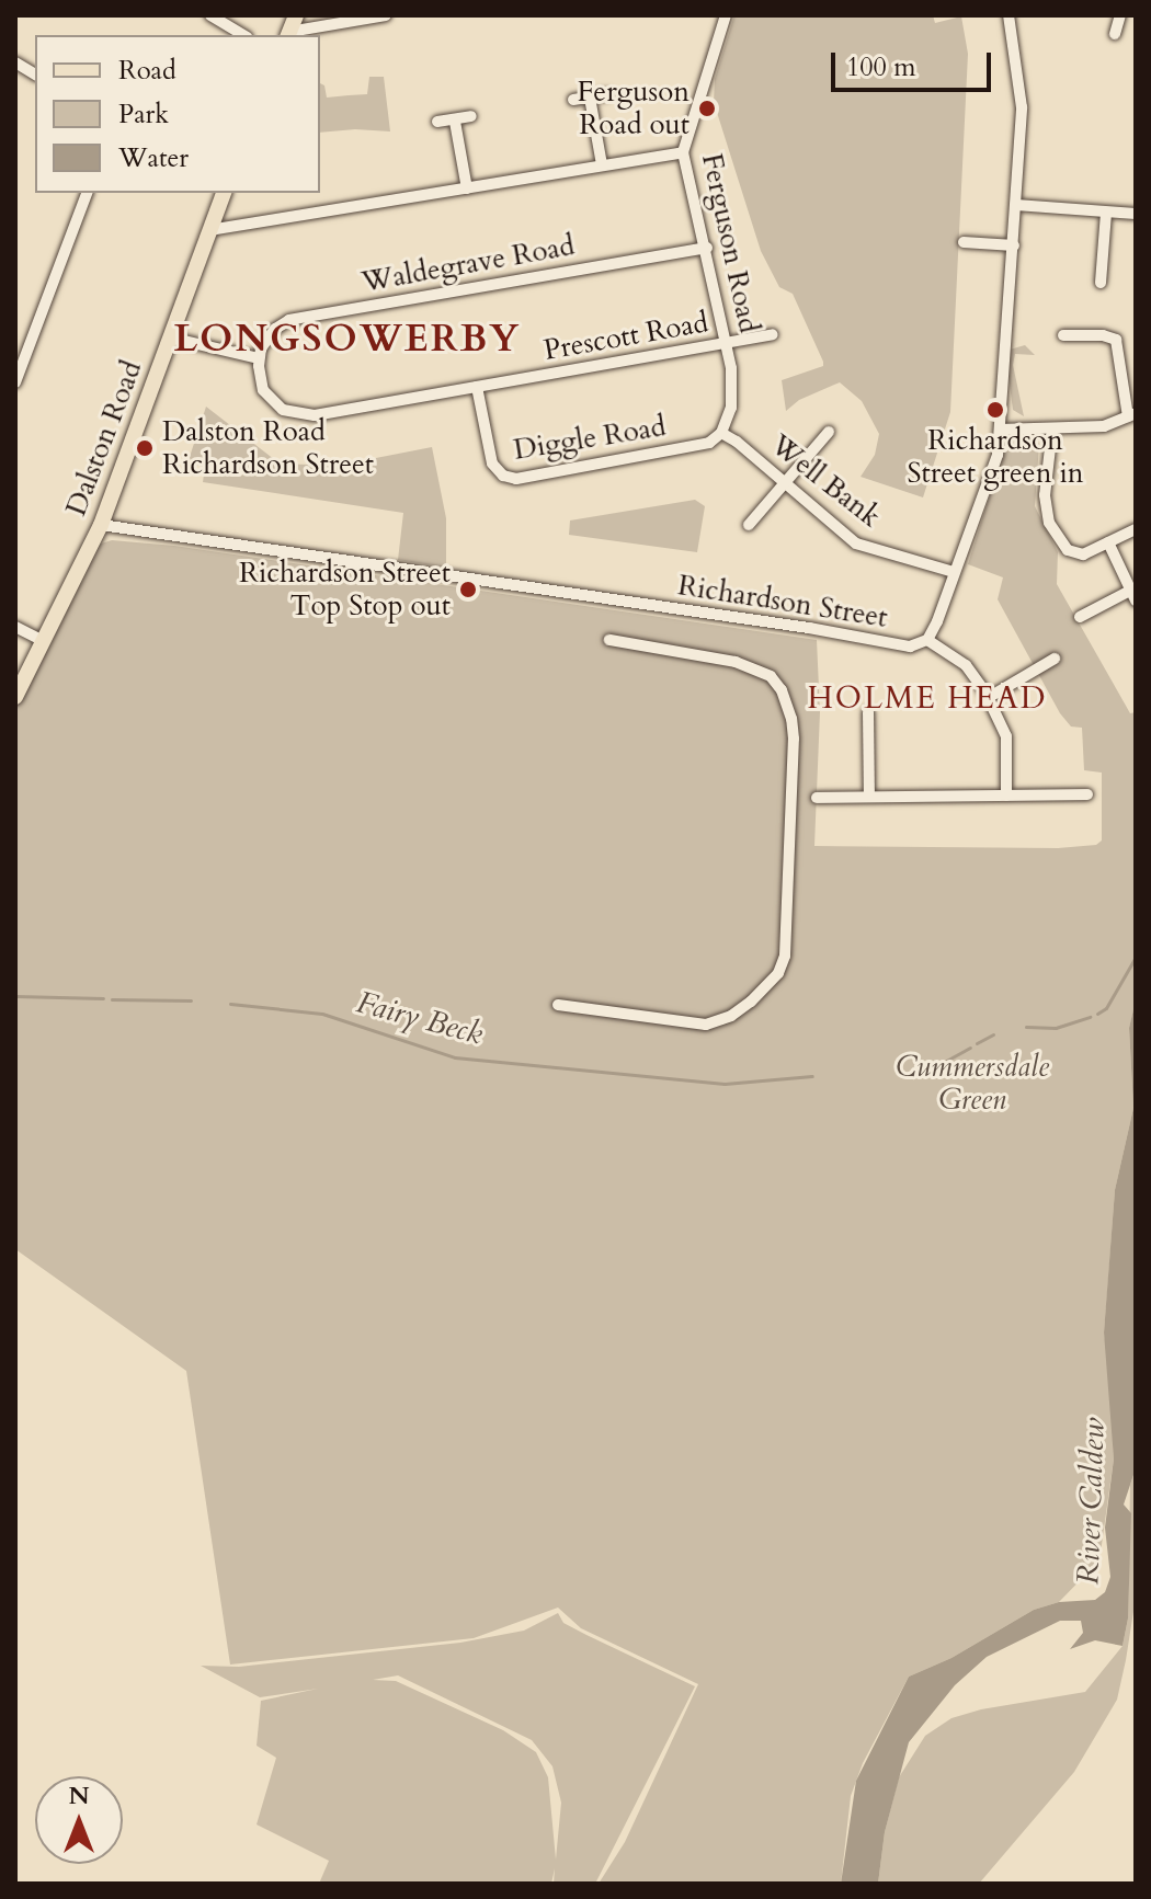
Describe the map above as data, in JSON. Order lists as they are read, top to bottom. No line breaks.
{"streets":{"main road":["Dalston Road"],"street":["Ferguson Road","Waldegrave Road","Prescott Road","Diggle Road","Well Bank","Richardson Street"]},"crossings":[["Ferguson Road","Waldegrave Road"],["Ferguson Road","Prescott Road"],["Ferguson Road","Diggle Road"],["Ferguson Road","Well Bank"],["Waldegrave Road","Prescott Road"],["Prescott Road","Diggle Road"],["Dalston Road","Richardson Street"],["Diggle Road","Well Bank"],["Well Bank","Richardson Street"]],"districts":["LONGSOWERBY","HOLME HEAD"],"water":["Fairy Beck","River Caldew"],"parks":["Cummersdale Green"],"places":["Ferguson Road out","Richardson Street green in","Dalston Road Richardson Street","Richardson Street Top Stop out"],"legend":["Road","Park","Water"],"scale_bar":"100 m","north":"top"}
